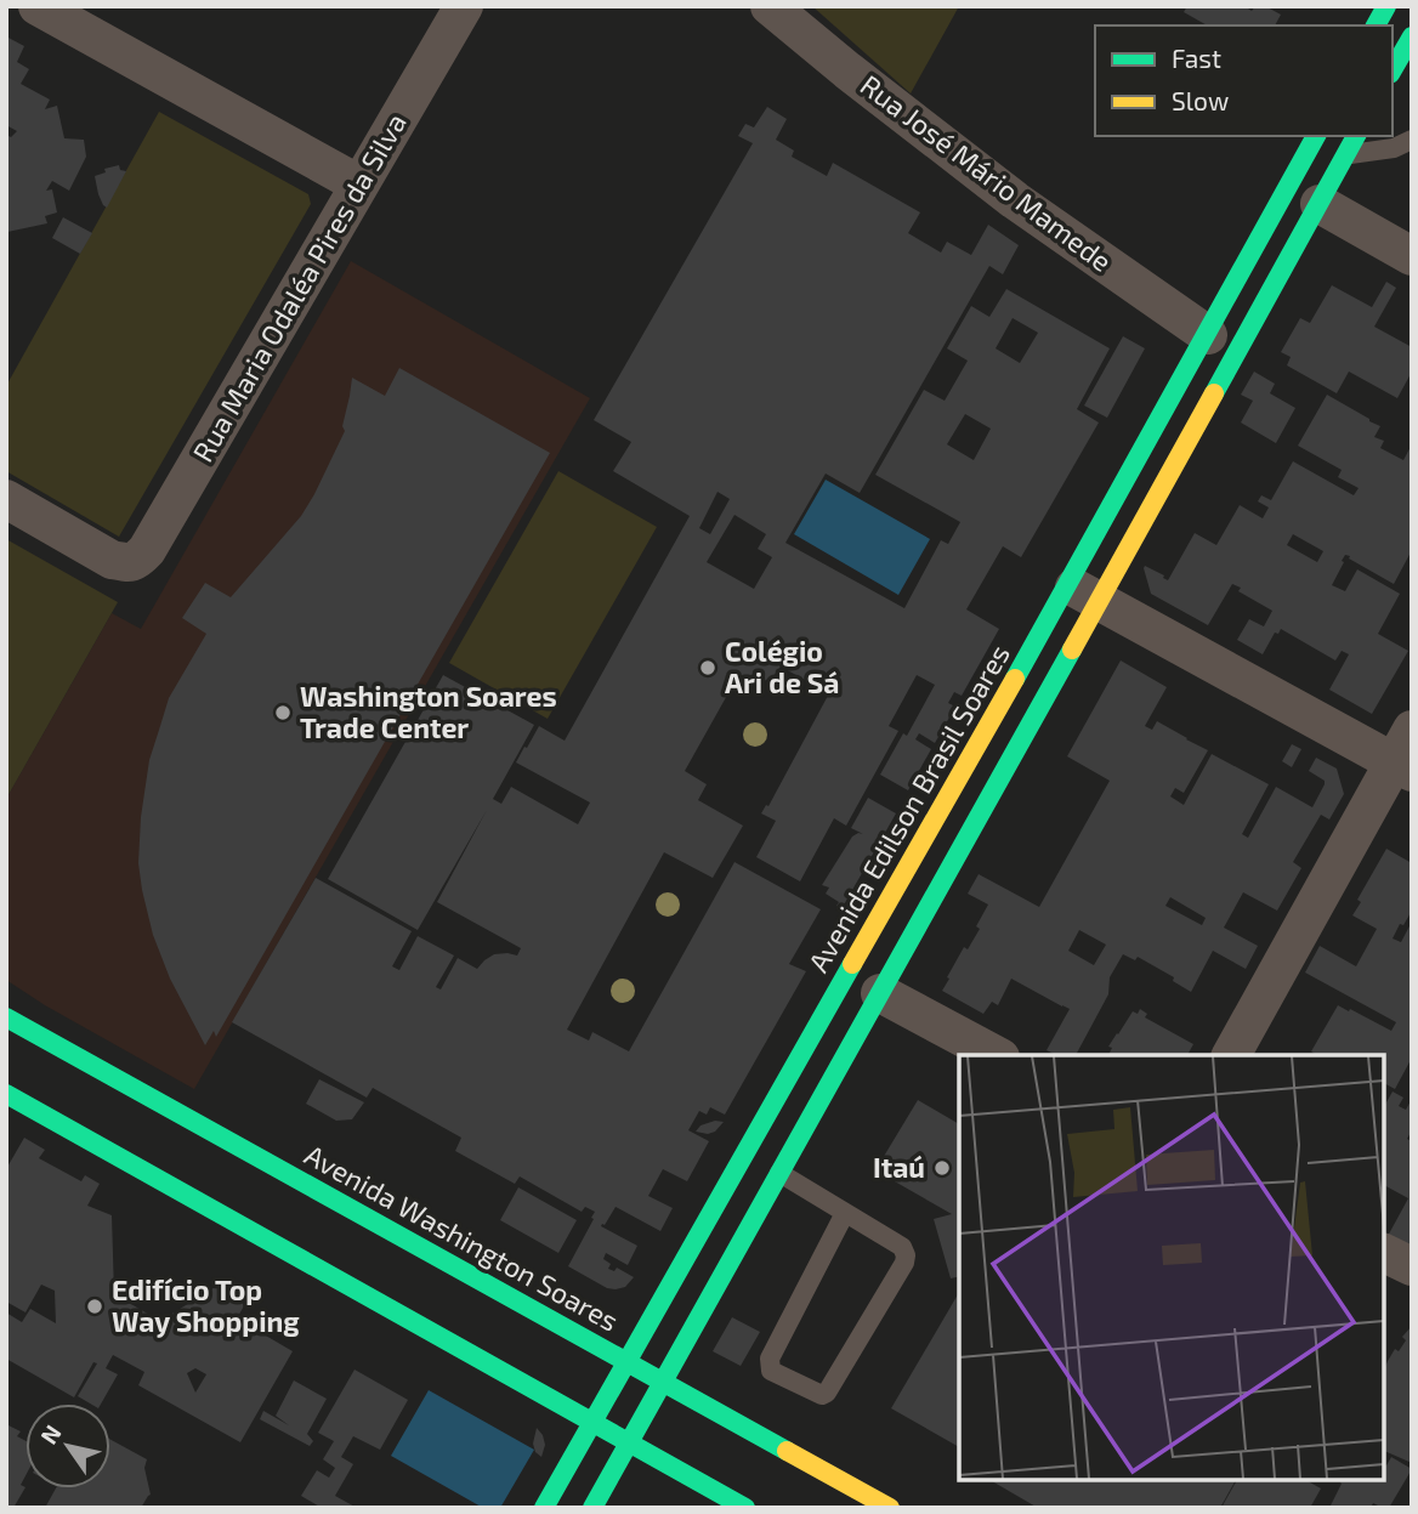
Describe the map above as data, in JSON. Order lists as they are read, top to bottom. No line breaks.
{"streets":{"main road":["Avenida Edilson Brasil Soares","Avenida Washington Soares"],"street":["Rua José Mário Mamede","Rua Maria Odaléa Pires da Silva"]},"crossings":[["Rua José Mário Mamede","Avenida Edilson Brasil Soares"],["Avenida Edilson Brasil Soares","Avenida Washington Soares"]],"places":["Colégio Ari de Sá","Washington Soares Trade Center","Itaú","Edifício Top Way Shopping"],"legend":["Fast","Slow"],"north":"top left"}
